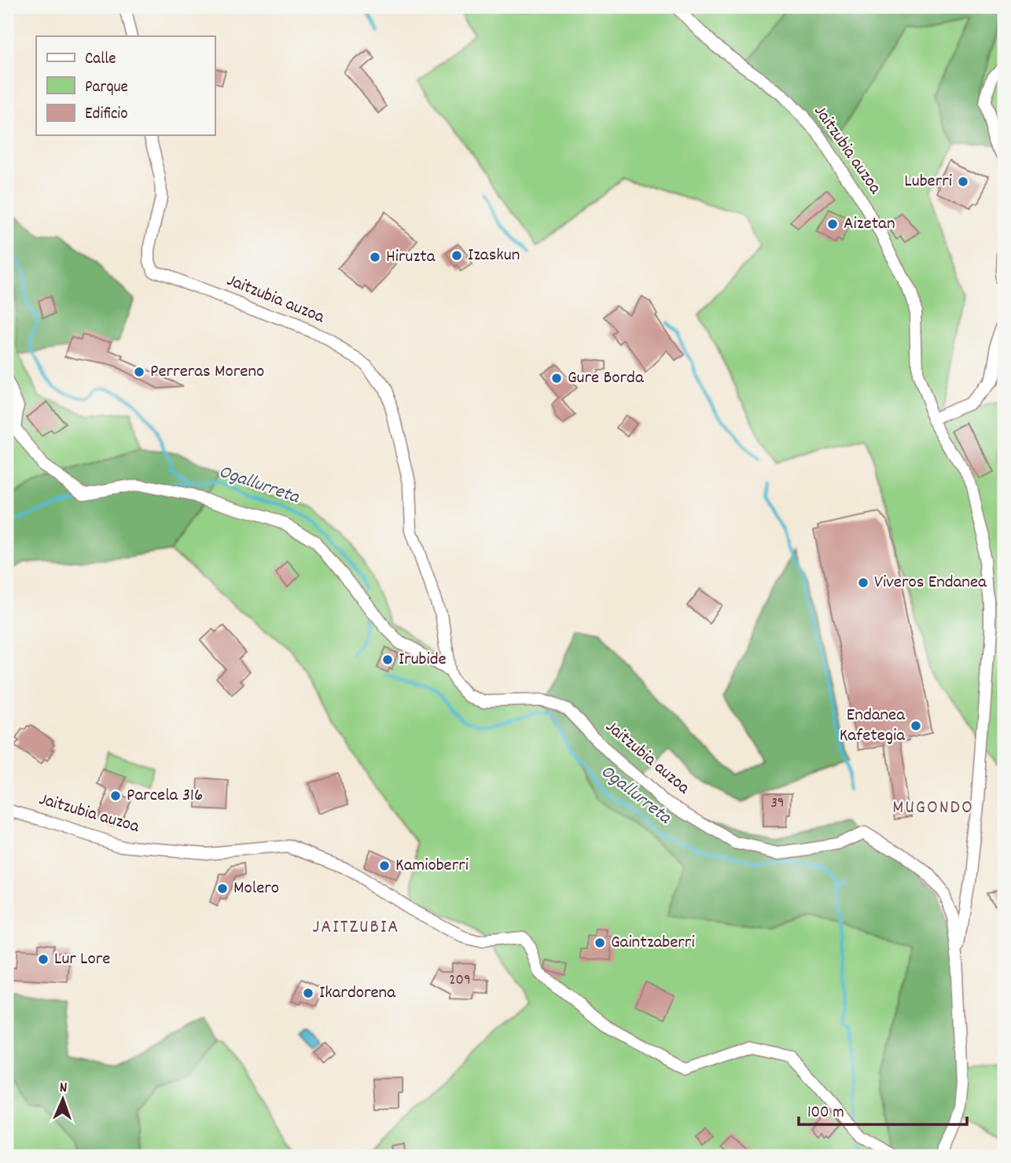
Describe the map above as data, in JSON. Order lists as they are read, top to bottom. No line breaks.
{"streets":{"street":["Jaitzubia auzoa"]},"districts":["MUGONDO","JAITZUBIA"],"water":["Ogallurreta"],"places":["Luberri","Aizetan","Izaskun","Hiruzta","Perreras Moreno","Gure Borda","Viveros Endanea","Irubide","Endanea Kafetegia","Parcela 316","Kamioberri","Molero","Gaintzaberri","Lur Lore","Ikardorena"],"house_numbers":["39","209"],"legend":["Calle","Parque","Edificio"],"scale_bar":"100 m","north":"top"}
